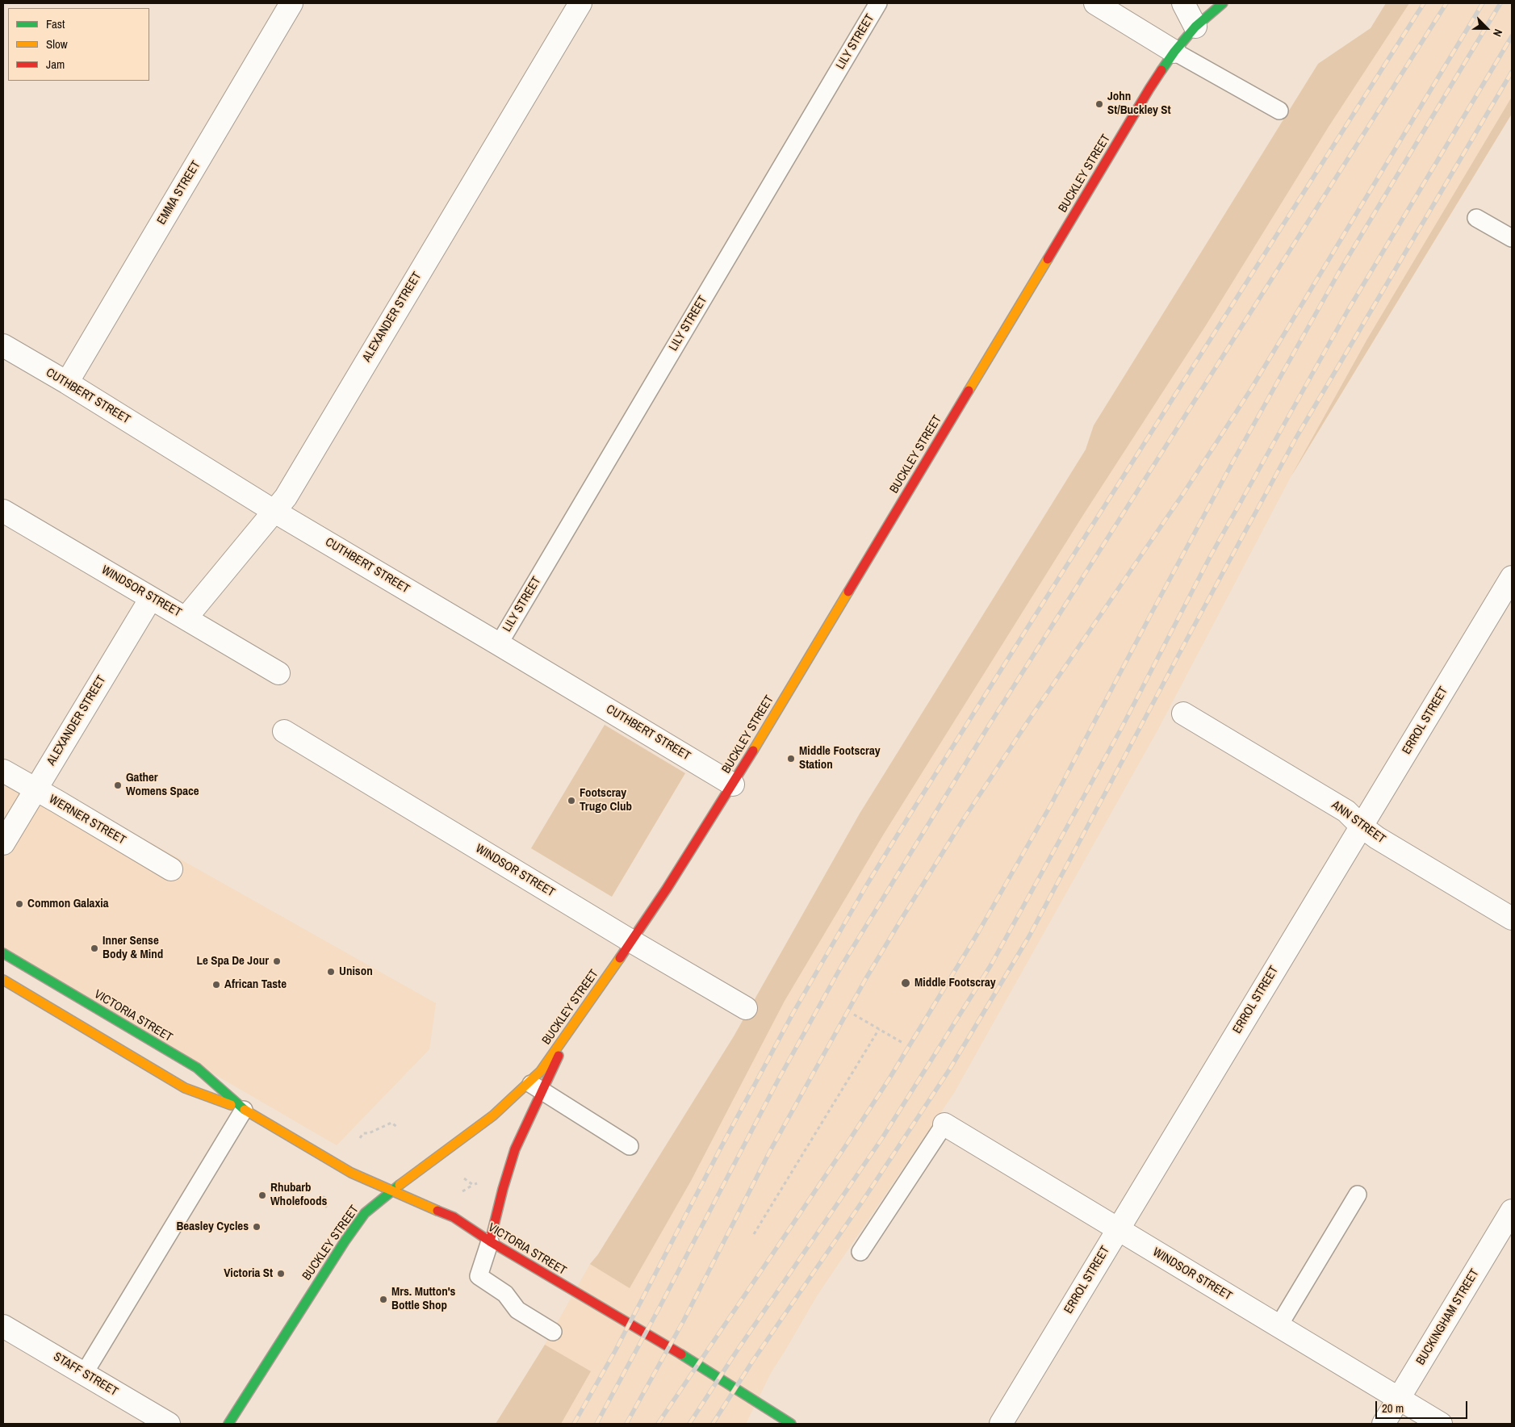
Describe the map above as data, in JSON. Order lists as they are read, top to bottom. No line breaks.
{"streets":{"main road":["BUCKLEY STREET","VICTORIA STREET"],"street":["EMMA STREET","ALEXANDER STREET","CUTHBERT STREET","WINDSOR STREET","ERROL STREET","WERNER STREET","ANN STREET","BUCKINGHAM STREET","STAFF STREET"],"lane":["LILY STREET"]},"crossings":[["LILY STREET","CUTHBERT STREET"],["BUCKLEY STREET","CUTHBERT STREET"],["BUCKLEY STREET","WINDSOR STREET"],["BUCKLEY STREET","VICTORIA STREET"],["EMMA STREET","CUTHBERT STREET"],["ALEXANDER STREET","CUTHBERT STREET"],["ALEXANDER STREET","WINDSOR STREET"],["ALEXANDER STREET","WERNER STREET"],["WINDSOR STREET","ERROL STREET"],["WINDSOR STREET","BUCKINGHAM STREET"],["ERROL STREET","ANN STREET"]],"places":["John St/Buckley St","Middle Footscray Station","Gather Womens Space","Footscray Trugo Club","Common Galaxia","Inner Sense Body & Mind","Le Spa De Jour","Unison","Middle Footscray","African Taste","Rhubarb Wholefoods","Beasley Cycles","Victoria St","Mrs. Mutton's Bottle Shop"],"legend":["Fast","Slow","Jam"],"scale_bar":"20 m","north":"bottom right"}
